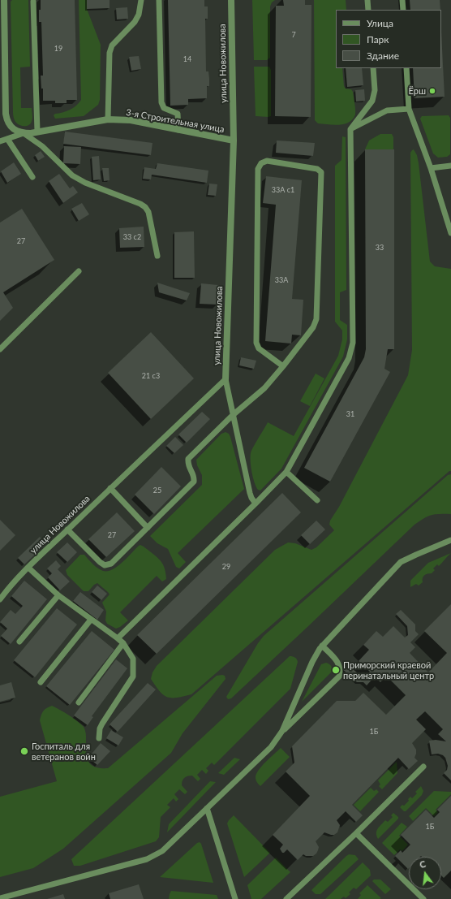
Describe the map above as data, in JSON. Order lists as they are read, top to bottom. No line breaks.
{"streets":{"street":["улица Новожилова","3-я Строительная улица"]},"crossings":[["улица Новожилова","3-я Строительная улица"]],"places":["Ёрш","Приморский краевой перинатальный центр","Госпиталь для ветеранов войн"],"house_numbers":["7","19","14","33А с1","33 с2","27","33","33А","21 с3","31","25","27","29","1Б","1Б"],"legend":["Улица","Парк","Здание"],"north":"top"}
